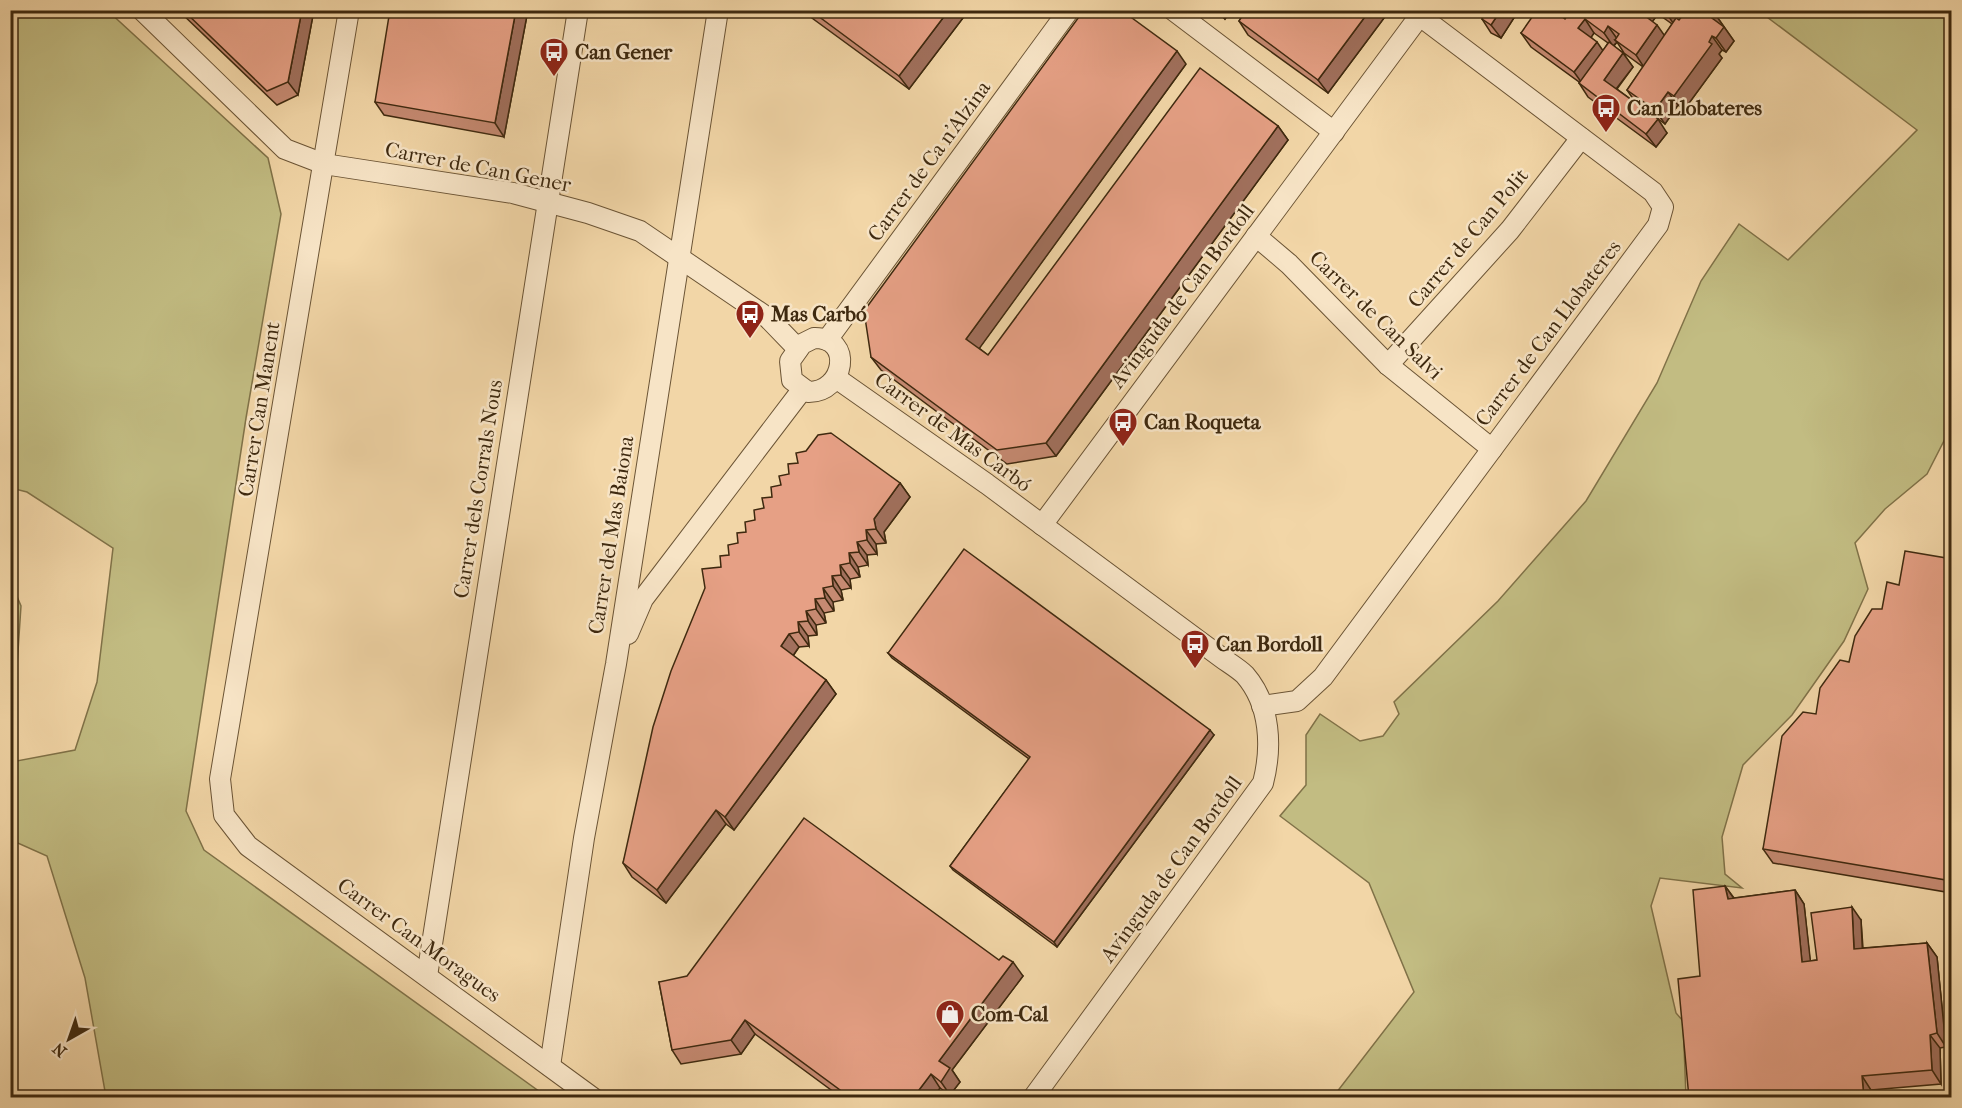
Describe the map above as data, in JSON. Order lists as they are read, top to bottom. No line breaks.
{"streets":{"street":["Carrer de Ca n'Alzina","Carrer de Can Gener","Carrer de Can Polit","Avinguda de Can Bordoll","Carrer de Can Salvi","Carrer de Can Llobateres","Carrer Can Manent","Carrer de Mas Carbó","Carrer dels Corrals Nous","Carrer del Mas Baiona","Carrer Can Moragues"]},"crossings":[["Carrer de Ca n'Alzina","Carrer de Can Gener"],["Carrer de Ca n'Alzina","Carrer de Mas Carbó"],["Carrer de Can Gener","Carrer Can Manent"],["Carrer de Can Gener","Carrer de Mas Carbó"],["Carrer de Can Gener","Carrer dels Corrals Nous"],["Carrer de Can Gener","Carrer del Mas Baiona"],["Carrer de Can Polit","Carrer de Can Salvi"],["Carrer de Can Polit","Carrer de Can Llobateres"],["Avinguda de Can Bordoll","Carrer de Can Salvi"],["Avinguda de Can Bordoll","Carrer de Can Llobateres"],["Avinguda de Can Bordoll","Carrer de Mas Carbó"],["Carrer de Can Salvi","Carrer de Can Llobateres"],["Carrer Can Manent","Carrer Can Moragues"],["Carrer dels Corrals Nous","Carrer Can Moragues"],["Carrer del Mas Baiona","Carrer Can Moragues"]],"places":{"bus stop":["Can Gener","Can Llobateres","Mas Carbó","Can Roqueta","Can Bordoll"],"shop":["Com-Cal"]},"north":"bottom left"}
